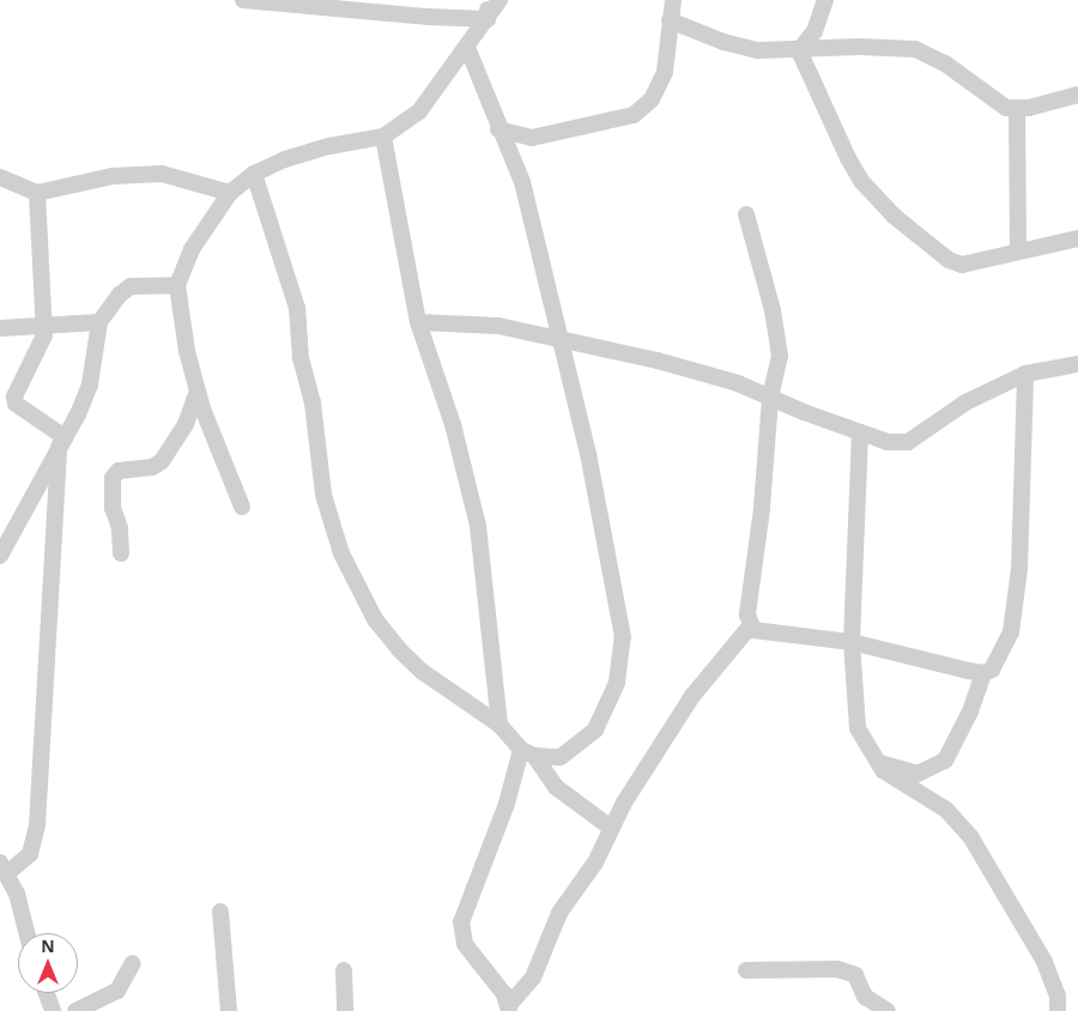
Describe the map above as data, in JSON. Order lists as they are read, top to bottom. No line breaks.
{"north":"top"}
